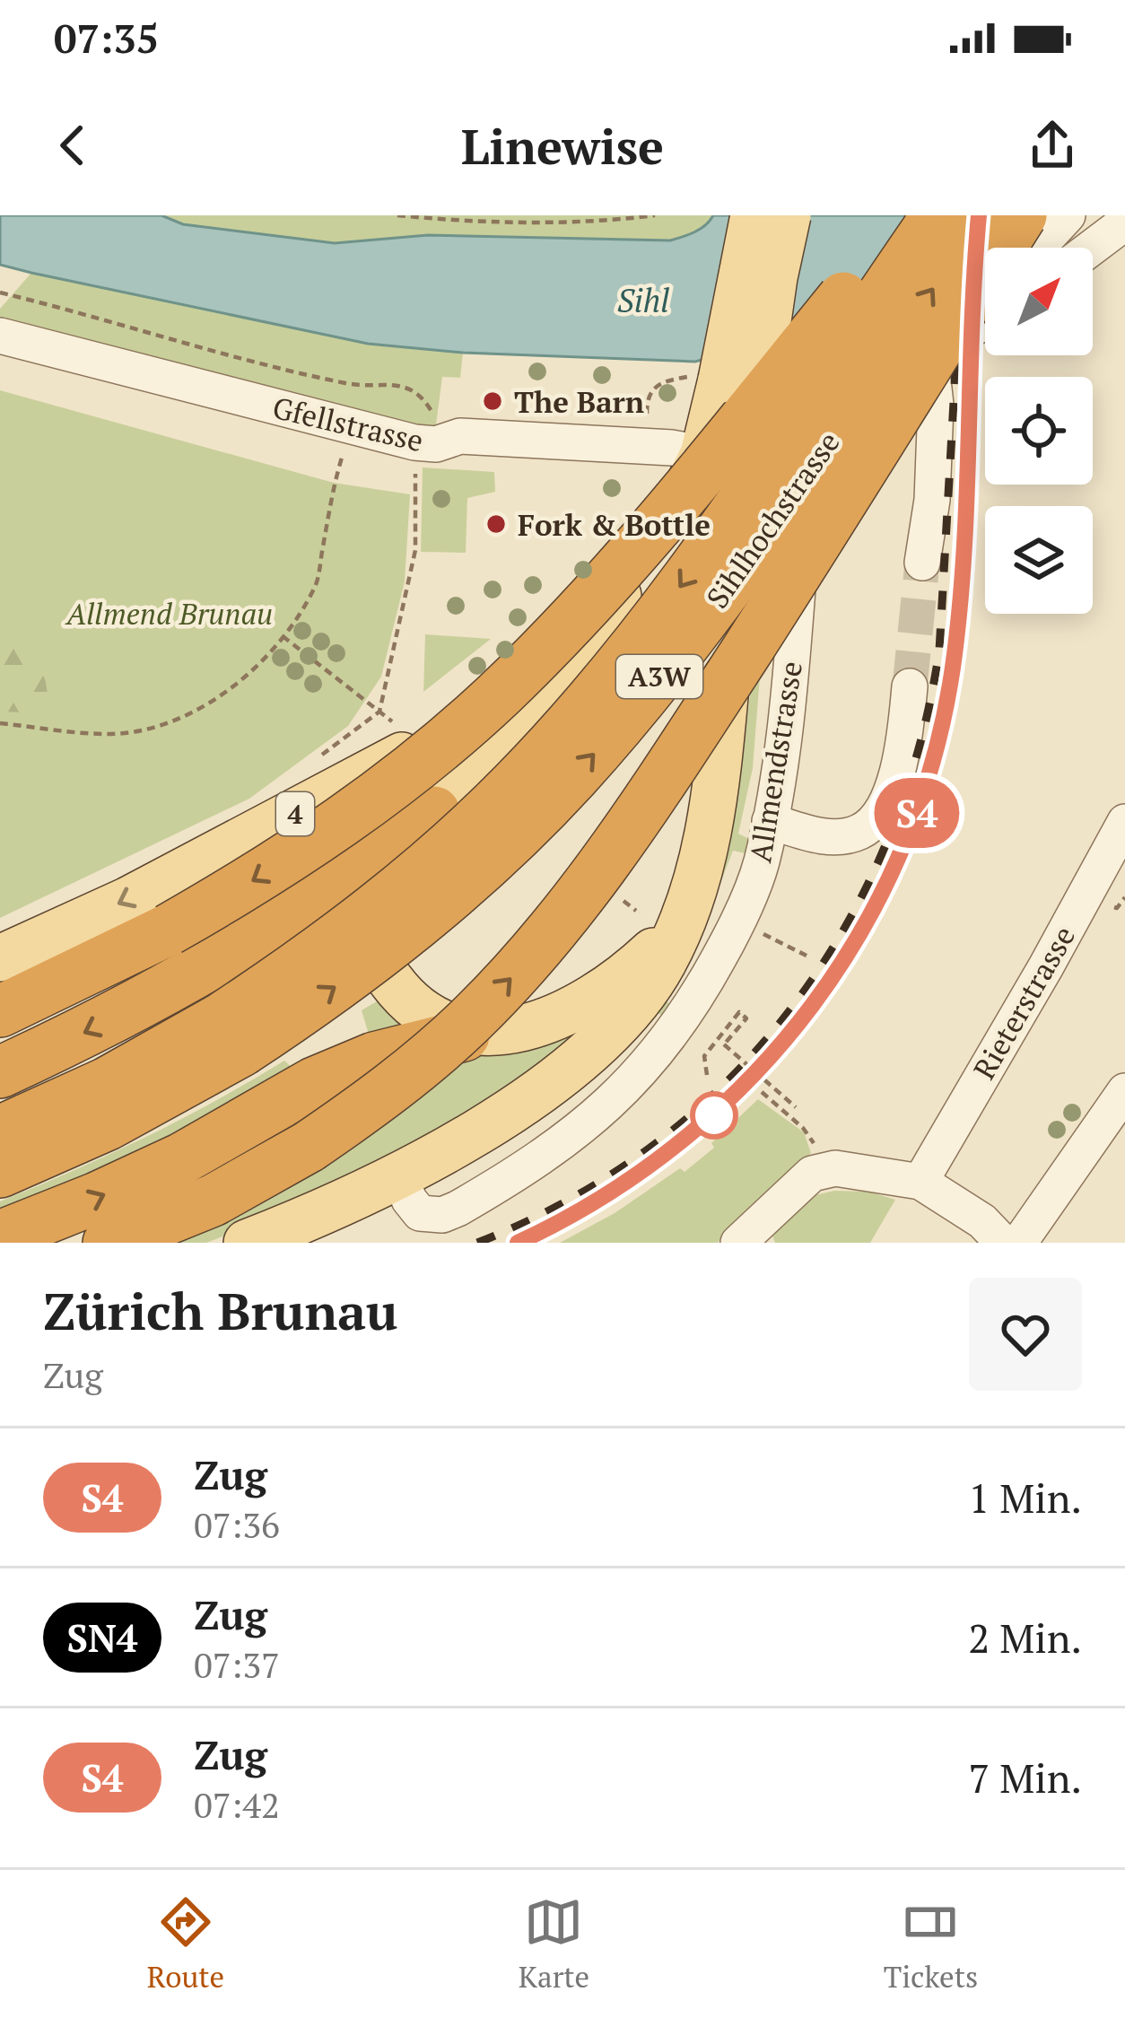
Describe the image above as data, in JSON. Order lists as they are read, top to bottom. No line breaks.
{"streets":{"highway":["Sihlhochstrasse","A3W"],"main road":["Allmendstrasse","4"],"street":["Gfellstrasse","Rieterstrasse"]},"crossings":[["Gfellstrasse","4"],["Sihlhochstrasse","A3W"],["Allmendstrasse","4"]],"water":["Sihl"],"parks":["Allmend Brunau"],"places":["The Barn","Fork & Bottle"],"north":"top right","page":{"status":"07:35","header":"Linewise","on_map":"S4","heading":["Zürich Brunau","Zug"],"list":[{"mark":"S4","name":"Zug","note":"07:36","value":"1 Min."},{"mark":"SN4","name":"Zug","note":"07:37","value":"2 Min."},{"mark":"S4","name":"Zug","note":"07:42","value":"7 Min."}],"tabs":["Route","Karte","Tickets"]}}
